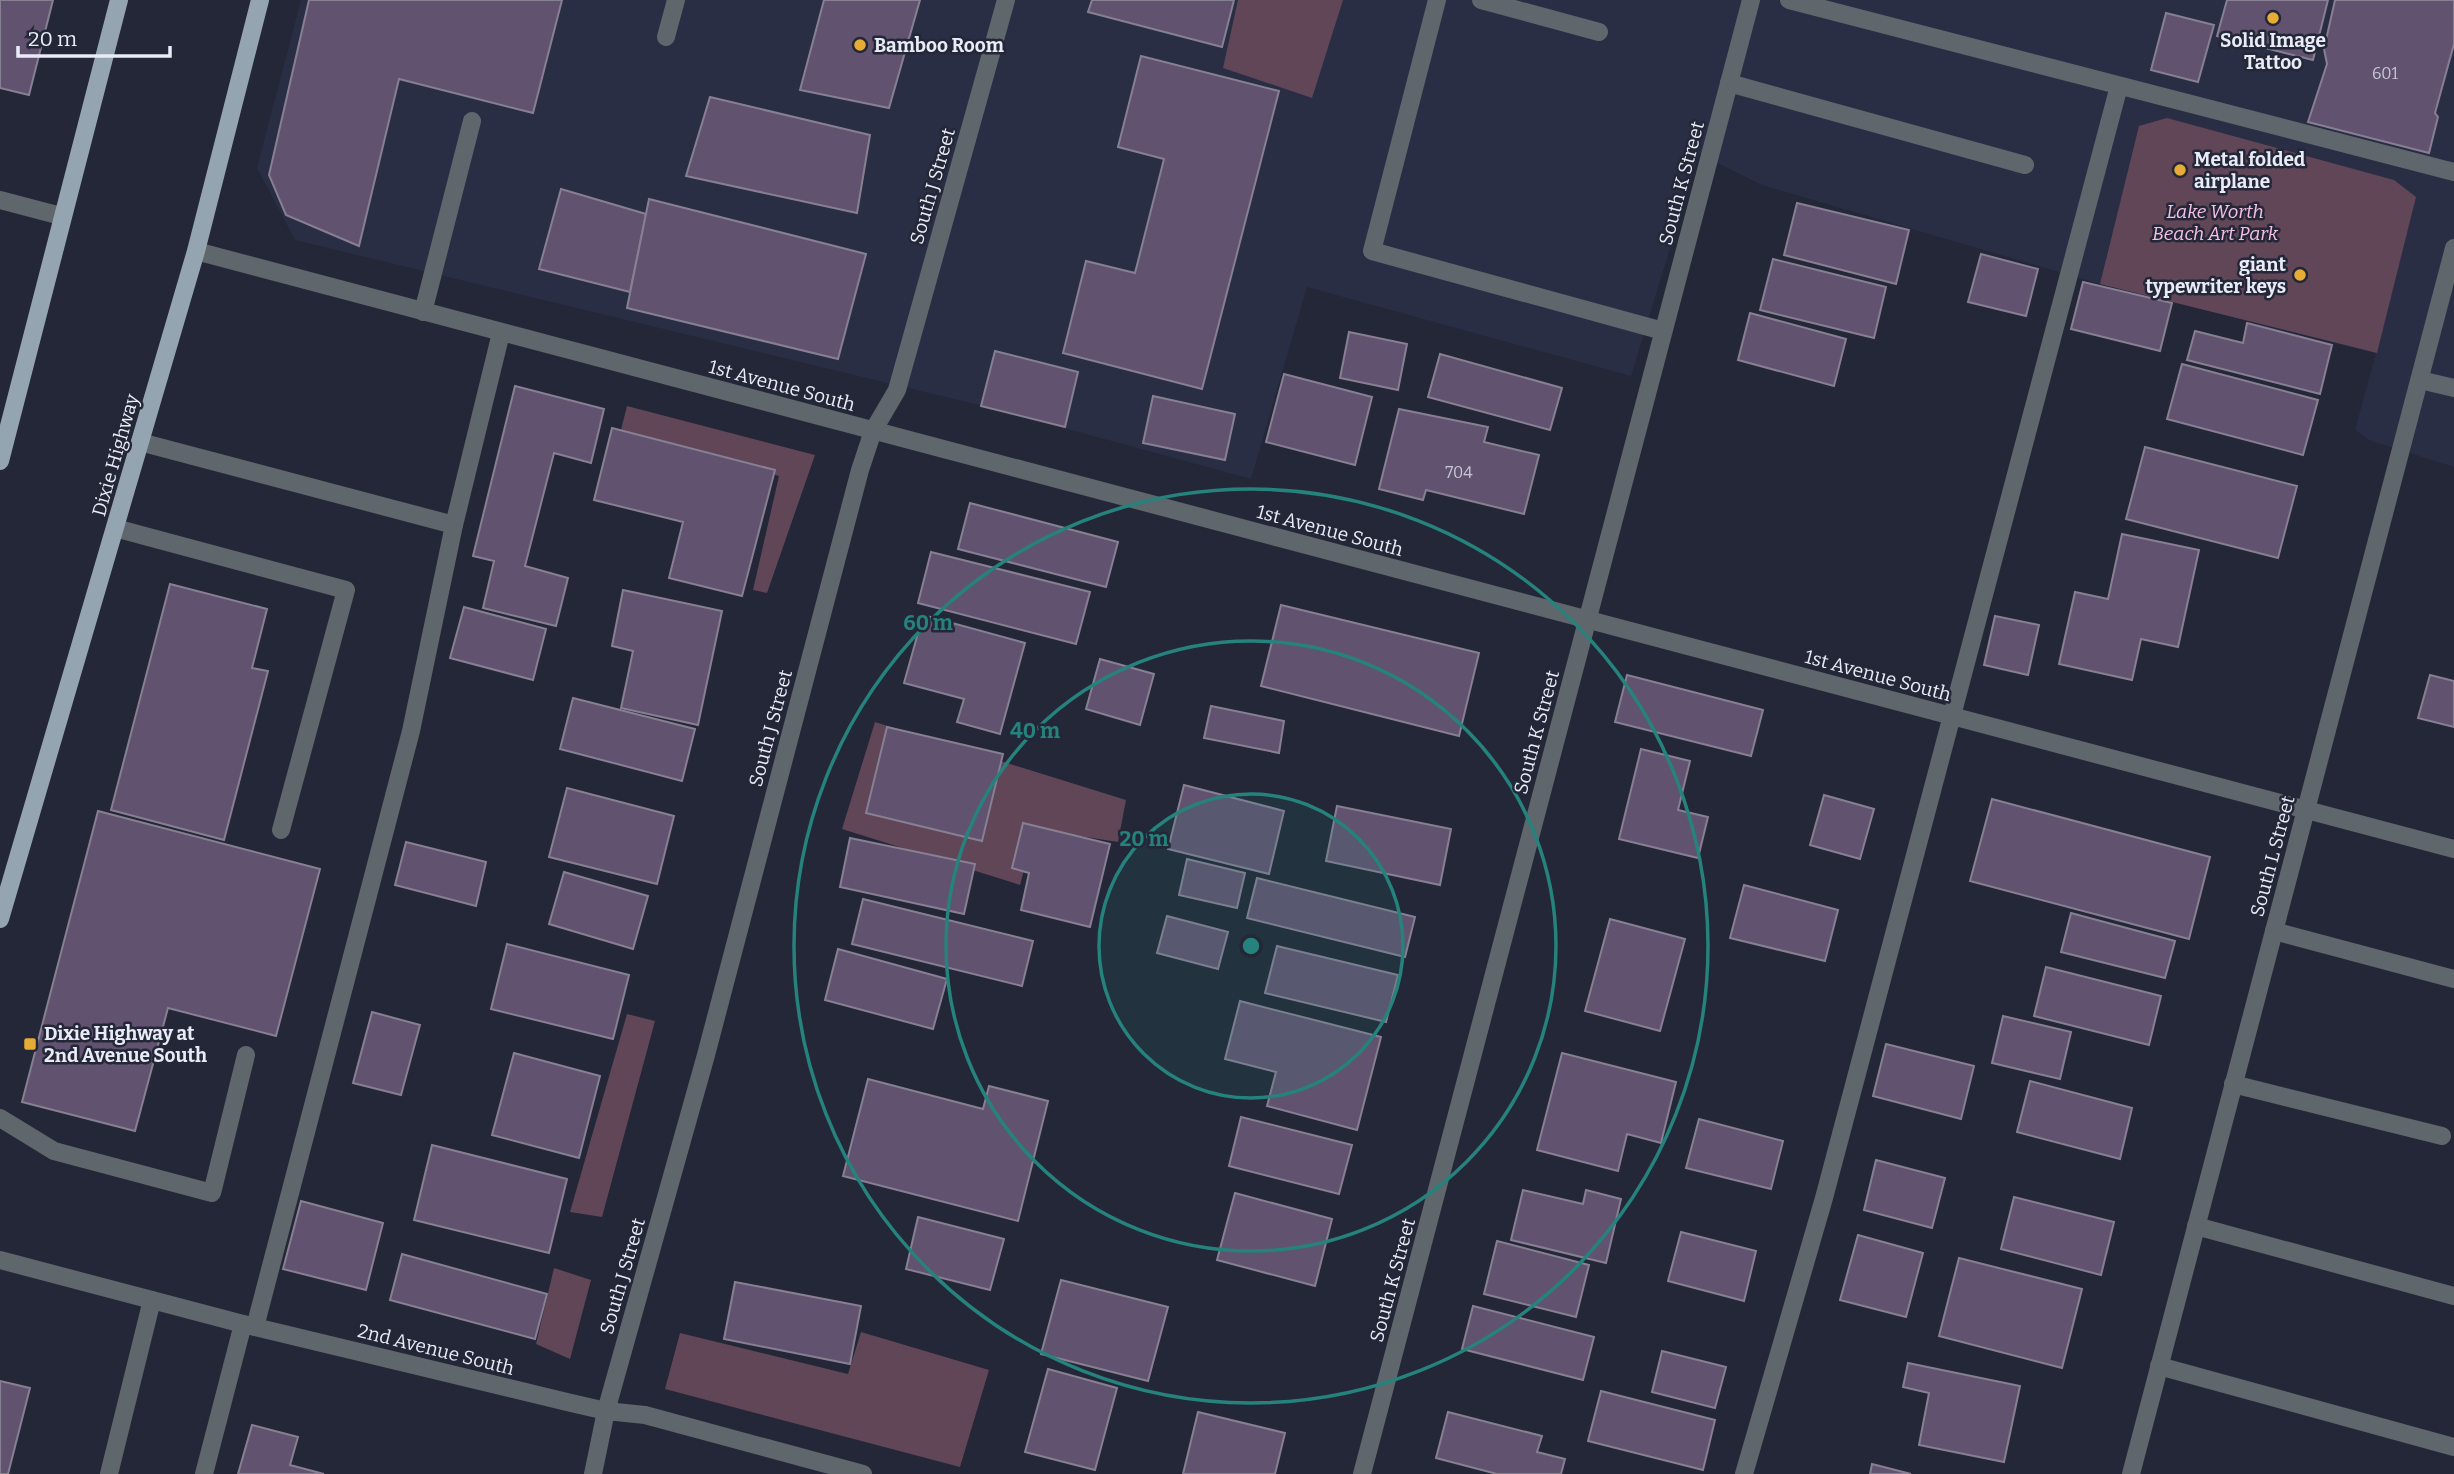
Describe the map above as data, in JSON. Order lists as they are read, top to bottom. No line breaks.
{"streets":{"main road":["Dixie Highway"],"street":["South K Street","South J Street","1st Avenue South","South L Street","2nd Avenue South"]},"crossings":[["South K Street","1st Avenue South"],["South J Street","1st Avenue South"],["South J Street","2nd Avenue South"],["1st Avenue South","Dixie Highway"],["1st Avenue South","South L Street"]],"parks":["Lake Worth Beach Art Park"],"places":{"other":["Solid Image Tattoo","Bamboo Room","Metal folded airplane","giant typewriter keys"],"transit":["Dixie Highway at 2nd Avenue South"]},"house_numbers":["601","704"],"scale_bar":"20 m","rings":["60 m","40 m","20 m"]}
